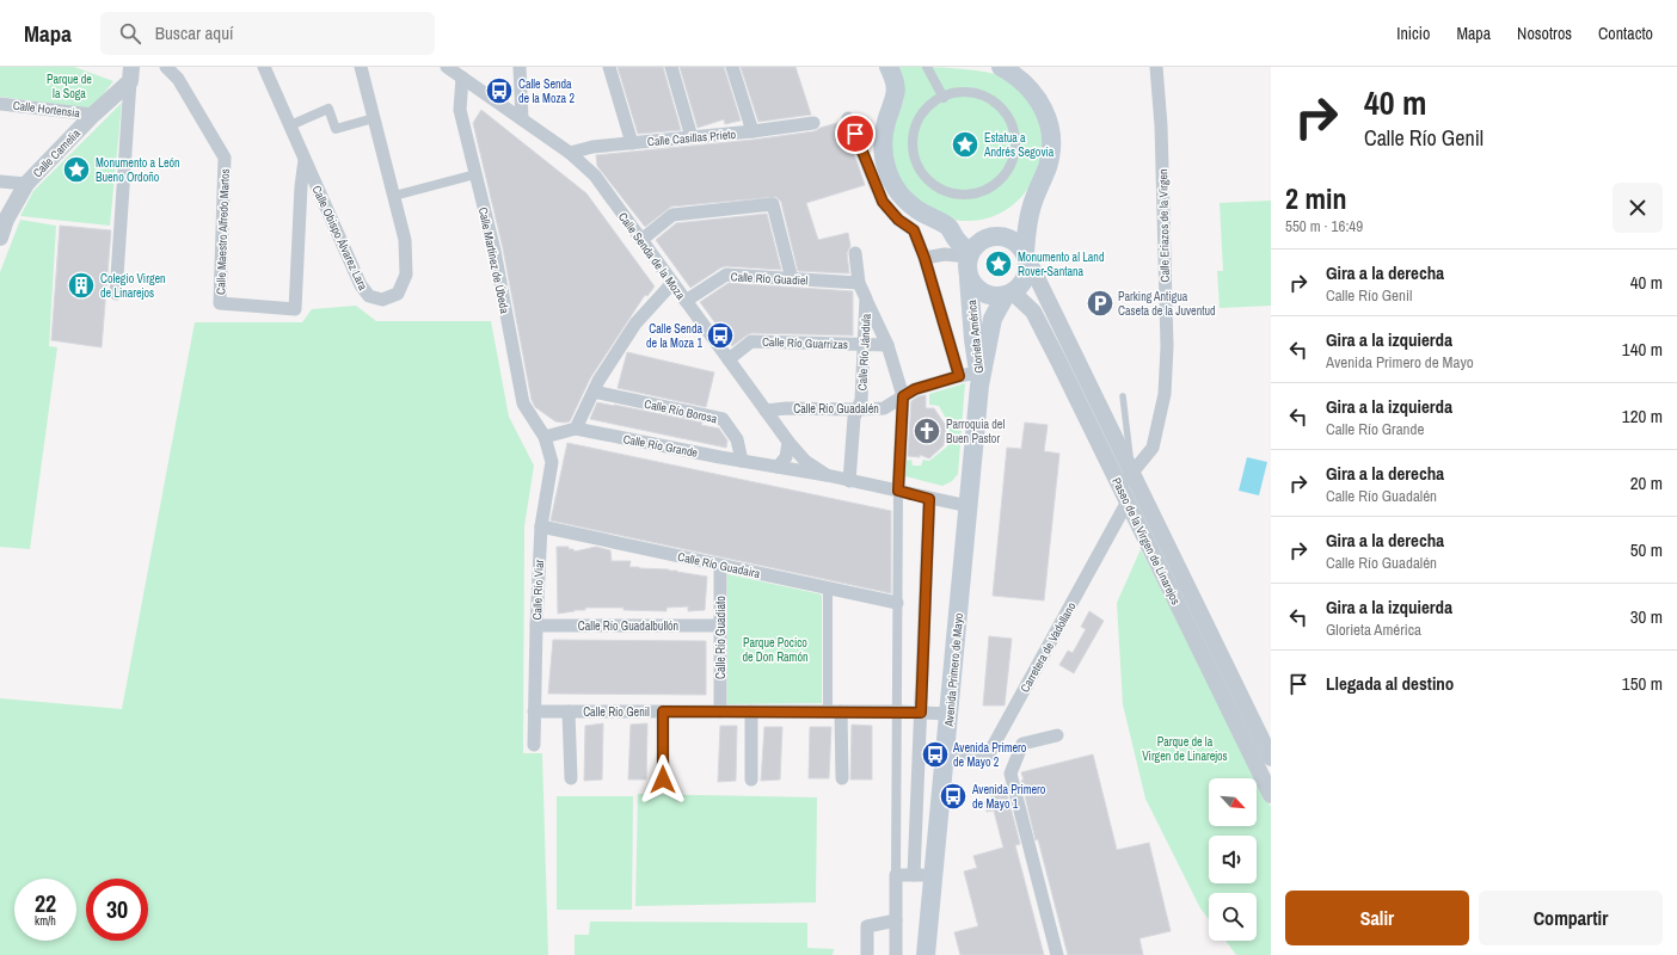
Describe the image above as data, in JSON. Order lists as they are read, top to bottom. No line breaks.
{"streets":{"main road":["Glorieta América","Avenida Primero de Mayo"],"street":["Calle Hortensia","Calle Casillas Prieto","Calle Camelia","Calle Eriazos de la Virgen","Calle Maestro Alfredo Martos","Calle Obispo Álvarez Lara","Calle Senda de la Moza","Calle Martínez de Úbeda","Calle Río Guadiel","Calle Río Guarrizas","Calle Río Jándula","Calle Río Guadalén","Calle Río Borosa","Calle Río Grande","Paseo de la Virgen de Linarejos","Calle Río Guadaira","Calle Río Viar","Calle Río Guadalbullón","Calle Río Guadiato","Carretera de Vadollano","Calle Río Genil"]},"crossings":[["Calle Hortensia","Calle Camelia"],["Calle Casillas Prieto","Calle Senda de la Moza"],["Calle Eriazos de la Virgen","Paseo de la Virgen de Linarejos"],["Calle Eriazos de la Virgen","Carretera de Vadollano"],["Calle Maestro Alfredo Martos","Calle Obispo Álvarez Lara"],["Calle Senda de la Moza","Calle Martínez de Úbeda"],["Calle Senda de la Moza","Calle Río Guadiel"],["Calle Senda de la Moza","Calle Río Guarrizas"],["Calle Senda de la Moza","Calle Río Guadalén"],["Calle Senda de la Moza","Calle Río Grande"],["Calle Martínez de Úbeda","Calle Río Grande"],["Calle Martínez de Úbeda","Calle Río Viar"],["Calle Río Guadiel","Calle Río Jándula"],["Glorieta América","Calle Río Guadalén"],["Glorieta América","Paseo de la Virgen de Linarejos"],["Glorieta América","Avenida Primero de Mayo"],["Calle Río Guarrizas","Calle Río Jándula"],["Calle Río Jándula","Calle Río Guadalén"],["Calle Río Jándula","Calle Río Grande"],["Calle Río Guadalén","Avenida Primero de Mayo"],["Calle Río Borosa","Calle Río Grande"],["Calle Río Grande","Calle Río Viar"],["Calle Río Grande","Avenida Primero de Mayo"],["Paseo de la Virgen de Linarejos","Carretera de Vadollano"],["Calle Río Guadaira","Calle Río Viar"],["Calle Río Guadaira","Calle Río Guadiato"],["Calle Río Viar","Calle Río Guadalbullón"],["Calle Río Viar","Calle Río Genil"],["Calle Río Guadalbullón","Calle Río Guadiato"],["Calle Río Guadiato","Calle Río Genil"],["Carretera de Vadollano","Avenida Primero de Mayo"],["Avenida Primero de Mayo","Calle Río Genil"]],"parks":["Parque de la Soga","Parque Pocico de Don Ramón","Parque de la Virgen de Linarejos"],"places":{"bus stop":["Calle Senda de la Moza 2","Calle Senda de la Moza 1","Avenida Primero de Mayo 2","Avenida Primero de Mayo 1"],"place":["Estatua a Andrés Segovia","Monumento a León Bueno Ordoño","Monumento al Land Rover-Santana"],"building":["Colegio Virgen de Linarejos"],"parking":["Parking Antigua Caseta de la Juventud"],"church":["Parroquia del Buen Pastor"]},"north":"bottom right","page":{"header":"Mapa","search":"Buscar aquí","nav":["Inicio","Mapa","Nosotros","Contacto"],"turn":["40 m","Calle Río Genil"],"heading":["2 min","550 m · 16:49"],"list":[{"name":"Gira a la derecha","note":"Calle Río Genil","value":"40 m"},{"name":"Gira a la izquierda","note":"Avenida Primero de Mayo","value":"140 m"},{"name":"Gira a la izquierda","note":"Calle Río Grande","value":"120 m"},{"name":"Gira a la derecha","note":"Calle Río Guadalén","value":"20 m"},{"name":"Gira a la derecha","note":"Calle Río Guadalén","value":"50 m"},{"name":"Gira a la izquierda","note":"Glorieta América","value":"30 m"},{"name":"Llegada al destino","value":"150 m"}],"speed":"22 km/h","limit":"30","buttons":["Salir","Compartir"]}}
